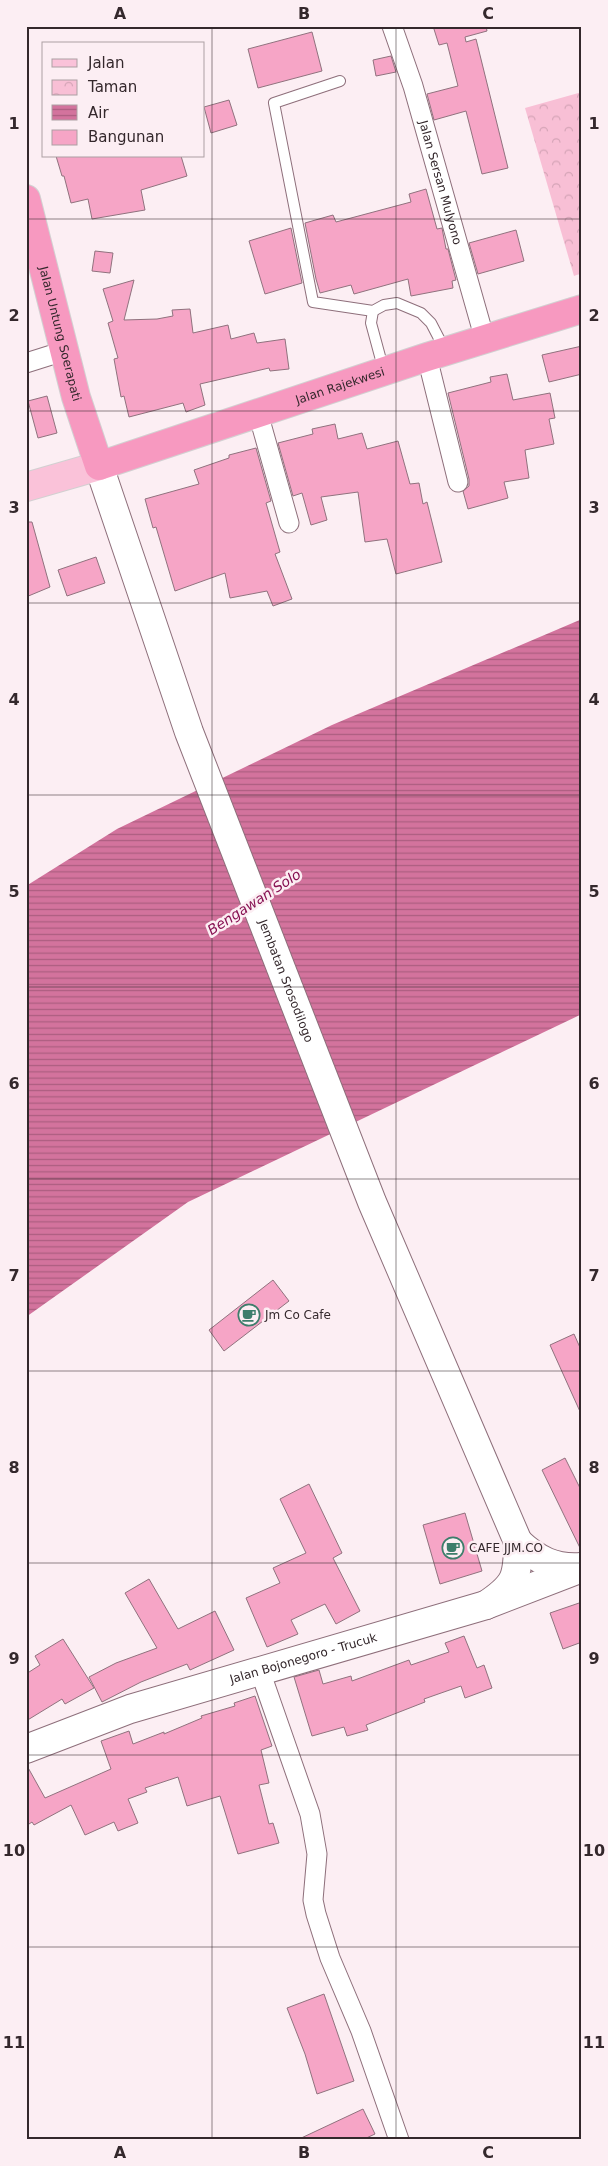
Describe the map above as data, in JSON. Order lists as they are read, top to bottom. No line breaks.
{"streets":{"highway":["Jalan Untung Soerapati","Jalan Rajekwesi"],"street":["Jalan Sersan Mulyono","Jembatan Srosodilogo","Jalan Bojonegoro - Trucuk"]},"crossings":[["Jalan Sersan Mulyono","Jalan Rajekwesi"],["Jalan Untung Soerapati","Jalan Rajekwesi"],["Jalan Untung Soerapati","Jembatan Srosodilogo"],["Jalan Rajekwesi","Jembatan Srosodilogo"]],"water":["Bengawan Solo"],"places":{"cafe":["Jm Co Cafe","CAFE JJM.CO"]},"legend":["Jalan","Taman","Air","Bangunan"],"grid":{"columns":["A","B","C"],"rows":["1","2","3","4","5","6","7","8","9","10","11"]}}
